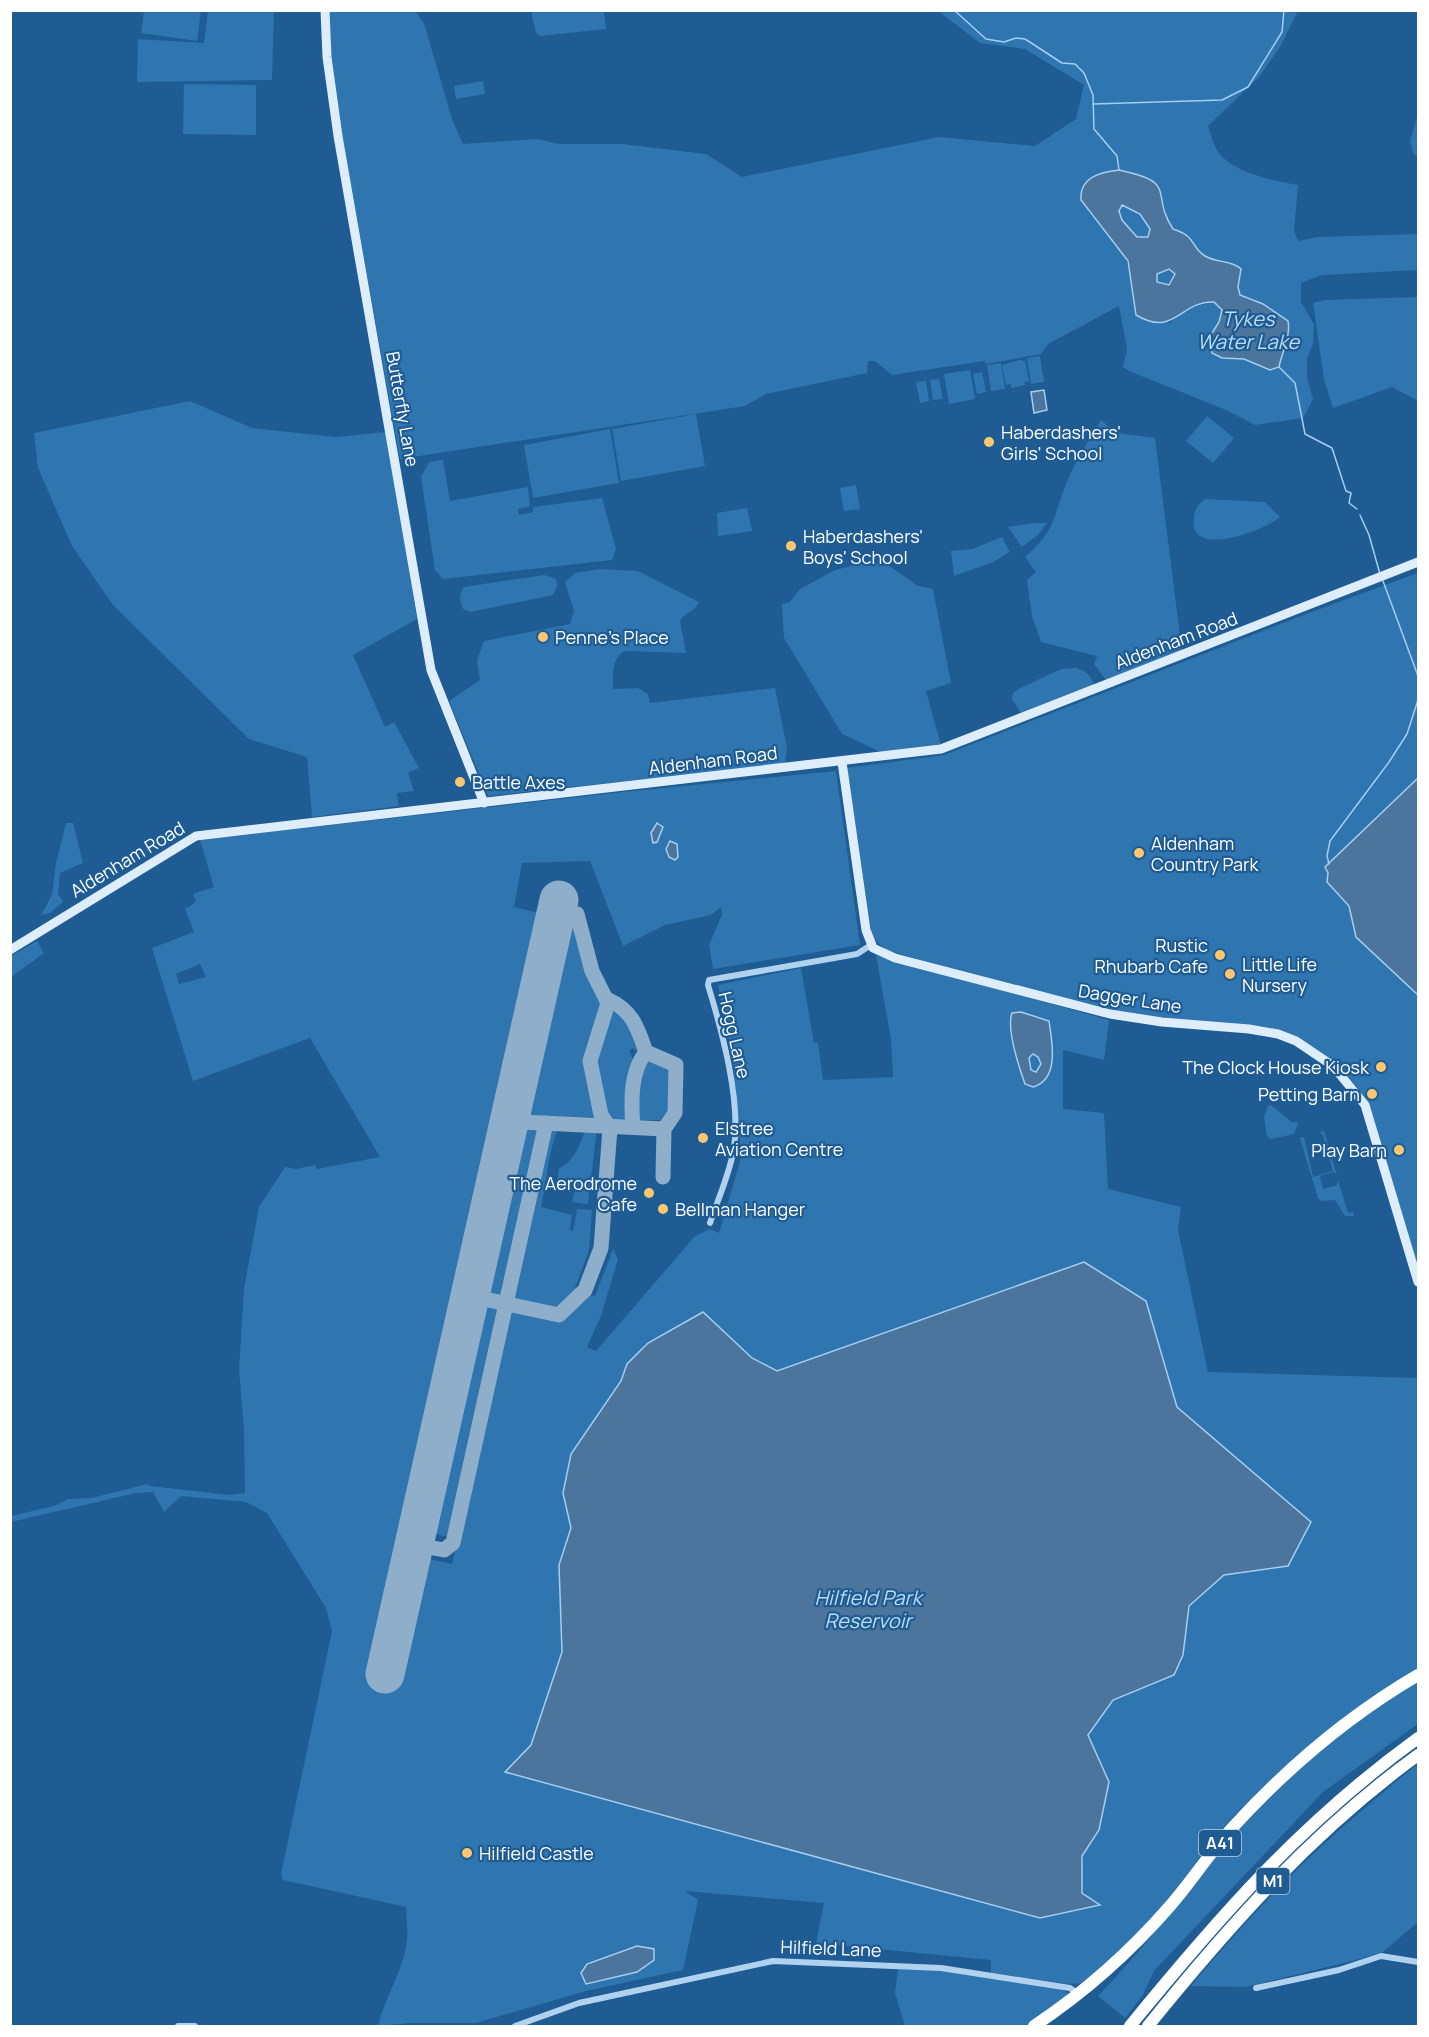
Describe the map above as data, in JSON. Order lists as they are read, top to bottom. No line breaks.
{"streets":{"highway":["A41","M1"],"street":["Butterfly Lane","Aldenham Road","Dagger Lane","Hogg Lane","Hilfield Lane"]},"crossings":[["Butterfly Lane","Aldenham Road"],["Dagger Lane","Hogg Lane"],["A41","Hilfield Lane"]],"water":["Tykes Water Lake","Hilfield Park Reservoir"],"places":["Haberdashers' Girls' School","Haberdashers' Boys' School","Penne's Place","Battle Axes","Aldenham Country Park","Rustic Rhubarb Cafe","Little Life Nursery","The Clock House Kiosk","Petting Barn","Elstree Aviation Centre","Play Barn","The Aerodrome Cafe","Bellman Hanger","Hilfield Castle"]}
